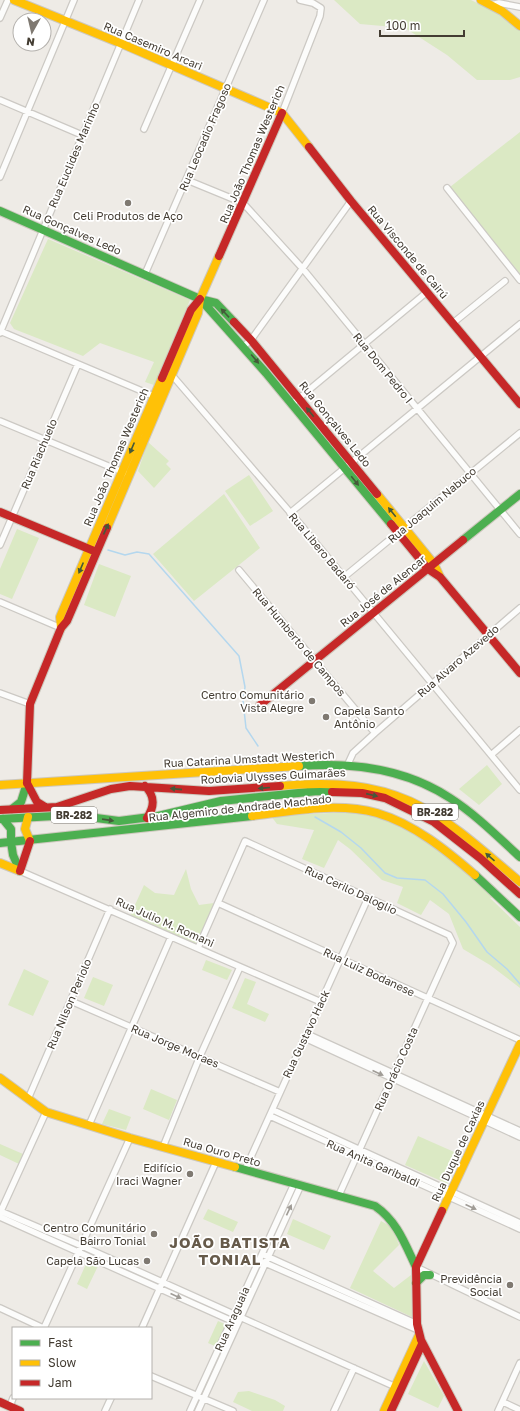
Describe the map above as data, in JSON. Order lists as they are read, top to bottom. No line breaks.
{"streets":{"main road":["Rua Casemiro Arcari","Rua João Thomas Westerich","Rua Gonçalves Ledo","Rua Visconde de Cairú","Rua José de Alencar","Rua Catarina Umstadt Westerich","Rodovia Ulysses Guimarães","Rua Algemiro de Andrade Machado","BR-282","Rua Julio M. Romani","Rua Duque de Caxias","Rua Ouro Preto"],"street":["Rua Leocadio Fragoso","Rua Euclides Marinho","Rua Dom Pedro I","Rua Riachuelo","Rua Joaquim Nabuco","Rua Libero Badaró","Rua Humberto de Campos","Rua Alvaro Azevedo","Rua Cerilo Daloglio","Rua Luiz Bodanese","Rua Nilson Periolo","Rua Gustavo Hack","Rua Jorge Moraes","Rua Orácio Costa","Rua Anita Garibaldi","Rua Araguaia"]},"crossings":[["Rua Casemiro Arcari","Rua Leocadio Fragoso"],["Rua Casemiro Arcari","Rua João Thomas Westerich"],["Rua Casemiro Arcari","Rua Euclides Marinho"],["Rua Casemiro Arcari","Rua Visconde de Cairú"],["Rua Leocadio Fragoso","Rua Gonçalves Ledo"],["Rua João Thomas Westerich","Rua Gonçalves Ledo"],["Rua João Thomas Westerich","Rua Visconde de Cairú"],["Rua João Thomas Westerich","Rua Dom Pedro I"],["Rua João Thomas Westerich","Rua Libero Badaró"],["Rua João Thomas Westerich","Rua Catarina Umstadt Westerich"],["Rua Euclides Marinho","Rua Gonçalves Ledo"],["Rua Gonçalves Ledo","Rua Joaquim Nabuco"],["Rua Gonçalves Ledo","Rua José de Alencar"],["Rua Gonçalves Ledo","Rua Alvaro Azevedo"],["Rua Dom Pedro I","Rua Joaquim Nabuco"],["Rua Dom Pedro I","Rua José de Alencar"],["Rua Joaquim Nabuco","Rua Libero Badaró"],["Rua Libero Badaró","Rua José de Alencar"],["Rua Libero Badaró","Rua Alvaro Azevedo"],["Rua José de Alencar","Rua Humberto de Campos"],["Rua Humberto de Campos","Rua Alvaro Azevedo"],["Rua Alvaro Azevedo","Rua Catarina Umstadt Westerich"],["Rua Cerilo Daloglio","Rua Luiz Bodanese"],["Rua Cerilo Daloglio","Rua Gustavo Hack"],["Rua Cerilo Daloglio","Rua Orácio Costa"],["Rua Julio M. Romani","Rua Nilson Periolo"],["Rua Julio M. Romani","Rua Gustavo Hack"],["Rua Luiz Bodanese","Rua Gustavo Hack"],["Rua Luiz Bodanese","Rua Orácio Costa"],["Rua Nilson Periolo","Rua Jorge Moraes"],["Rua Nilson Periolo","Rua Ouro Preto"],["Rua Gustavo Hack","Rua Jorge Moraes"],["Rua Gustavo Hack","Rua Ouro Preto"],["Rua Gustavo Hack","Rua Anita Garibaldi"],["Rua Orácio Costa","Rua Ouro Preto"],["Rua Orácio Costa","Rua Anita Garibaldi"],["Rua Duque de Caxias","Rua Ouro Preto"],["Rua Duque de Caxias","Rua Anita Garibaldi"],["Rua Ouro Preto","Rua Araguaia"]],"districts":["JOÃO BATISTA TONIAL"],"places":["Celi Produtos de Aço","Centro Comunitário Vista Alegre","Capela Santo Antônio","Edifício Iraci Wagner","Centro Comunitário Bairro Tonial","Capela São Lucas","Previdência Social"],"legend":["Fast","Slow","Jam"],"scale_bar":"100 m","north":"bottom"}
